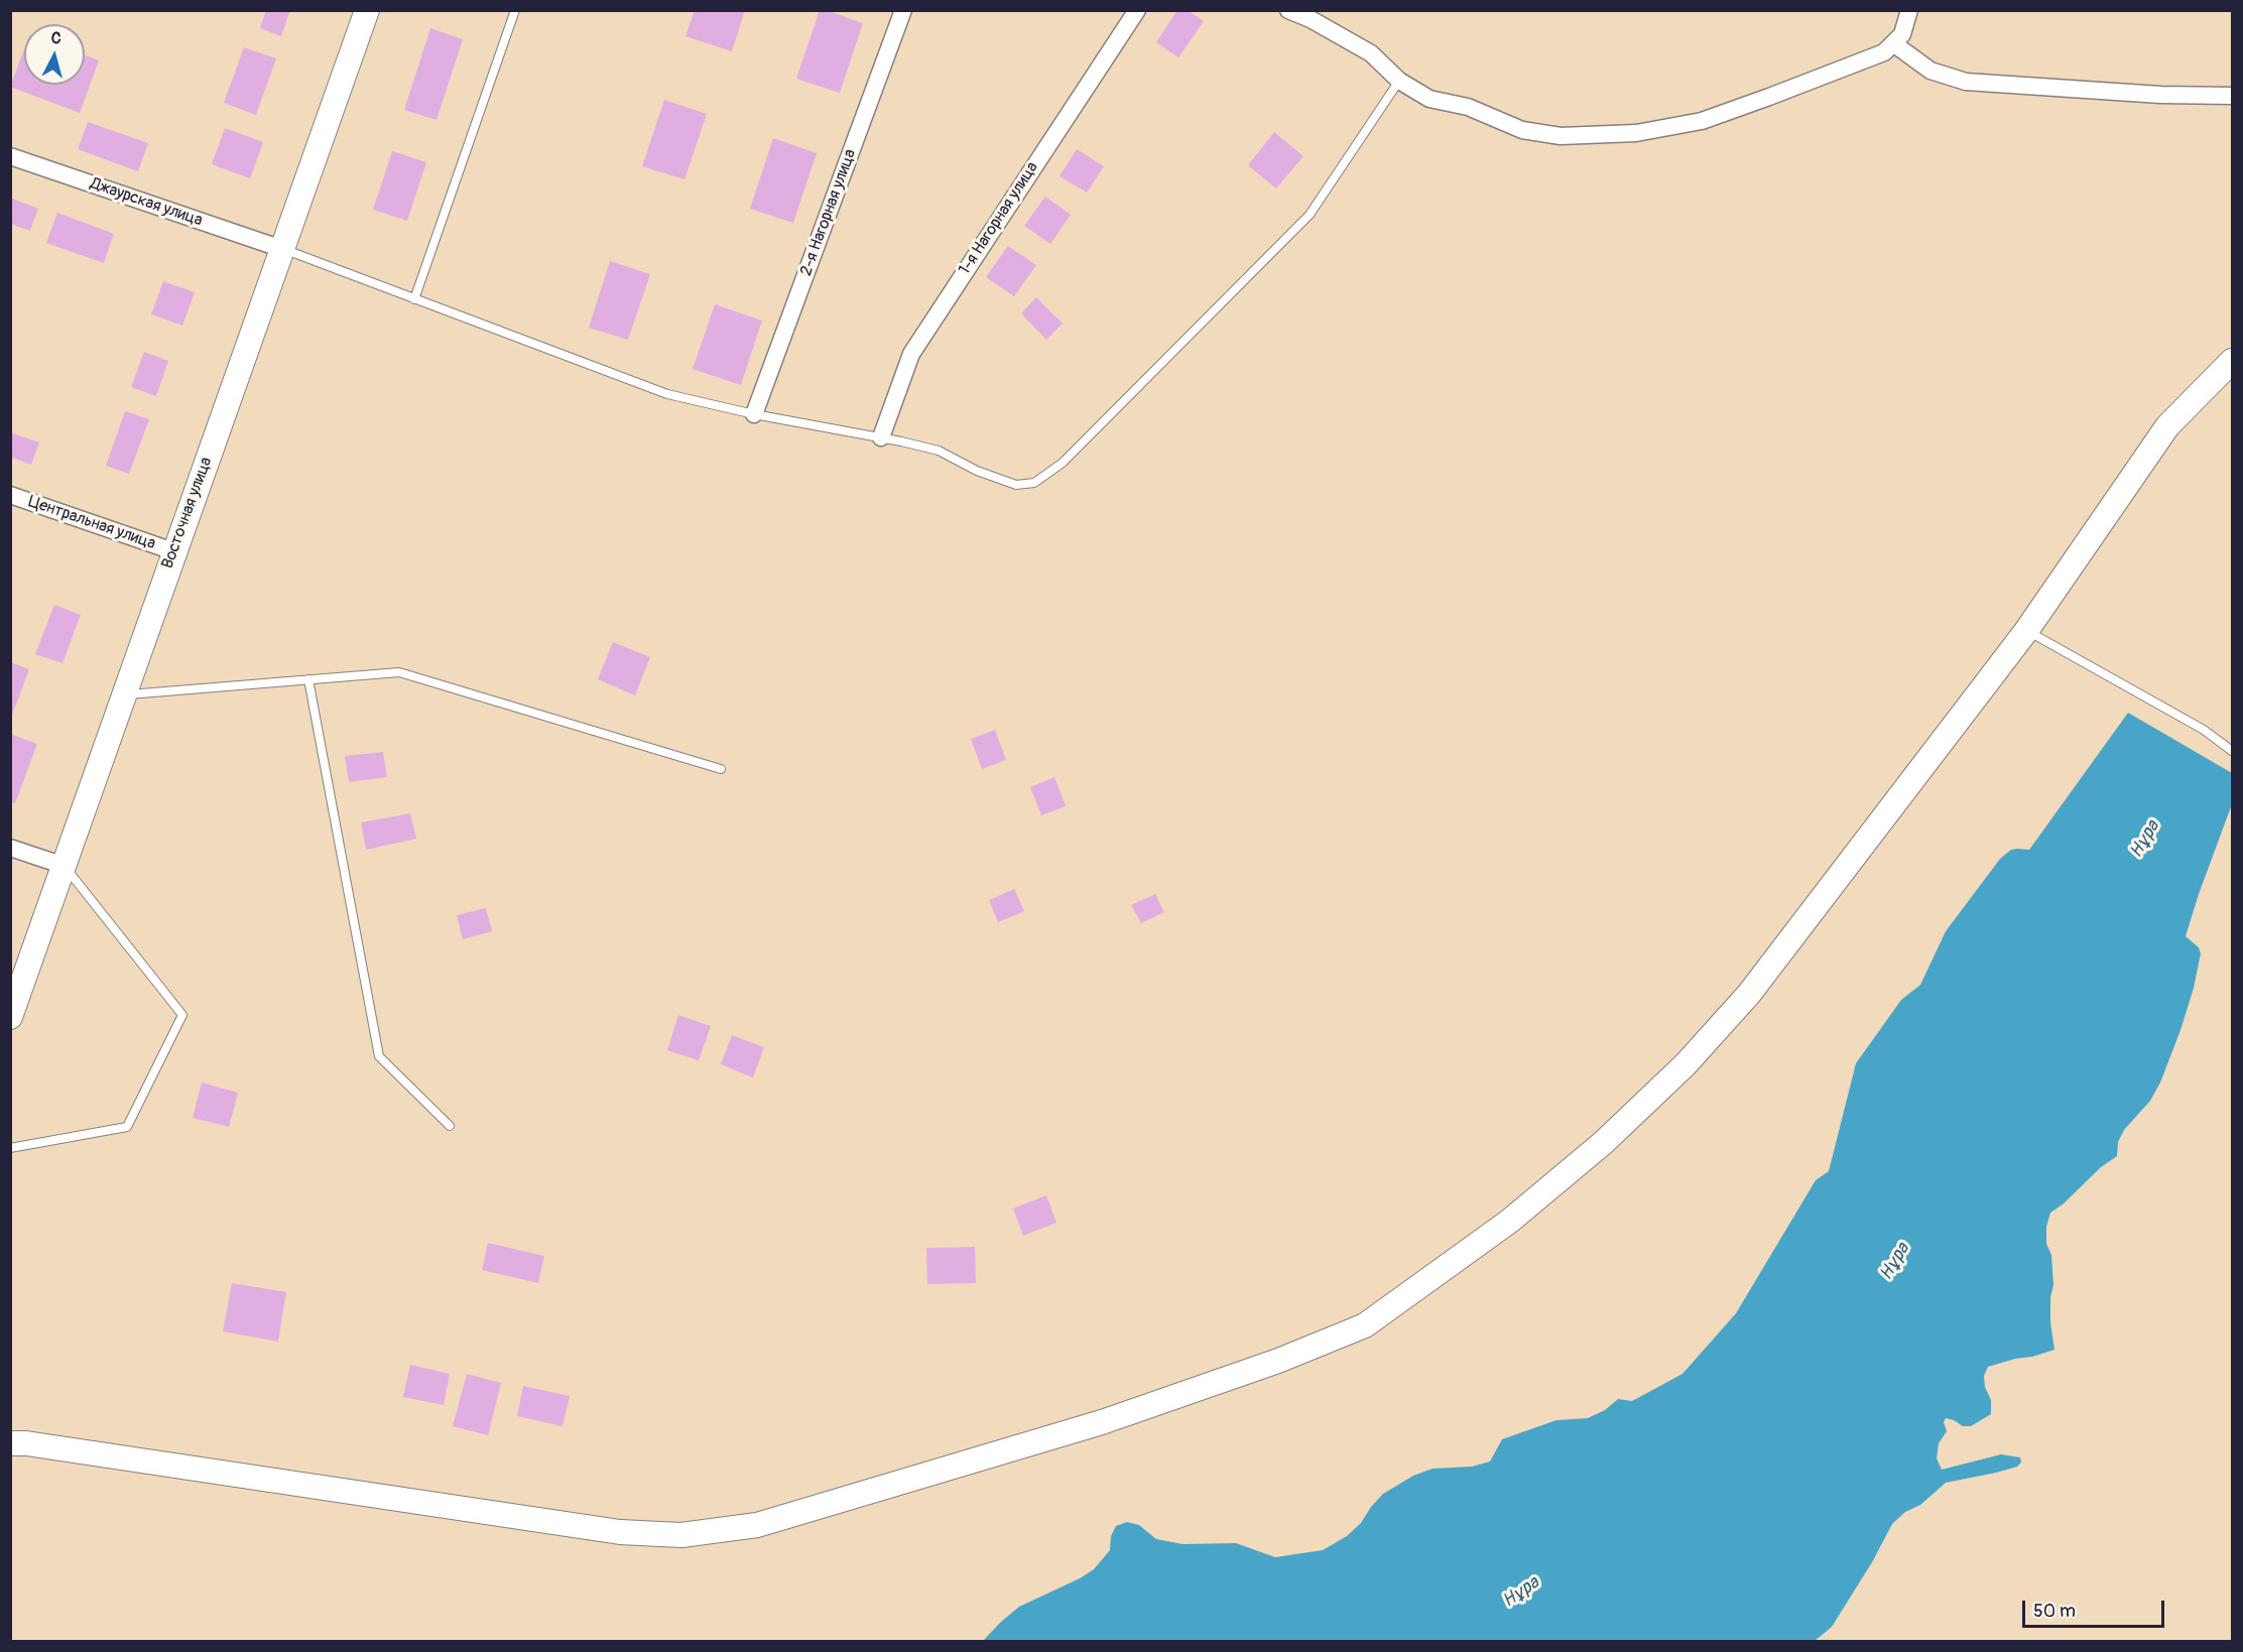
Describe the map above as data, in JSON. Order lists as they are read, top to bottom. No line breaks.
{"streets":{"street":["Джаурская улица","2-я Нагорная улица","1-я Нагорная улица","Восточная улица","Центральная улица"]},"crossings":[["Джаурская улица","Восточная улица"],["Восточная улица","Центральная улица"]],"water":["Нұра"],"scale_bar":"50 m","north":"top"}
